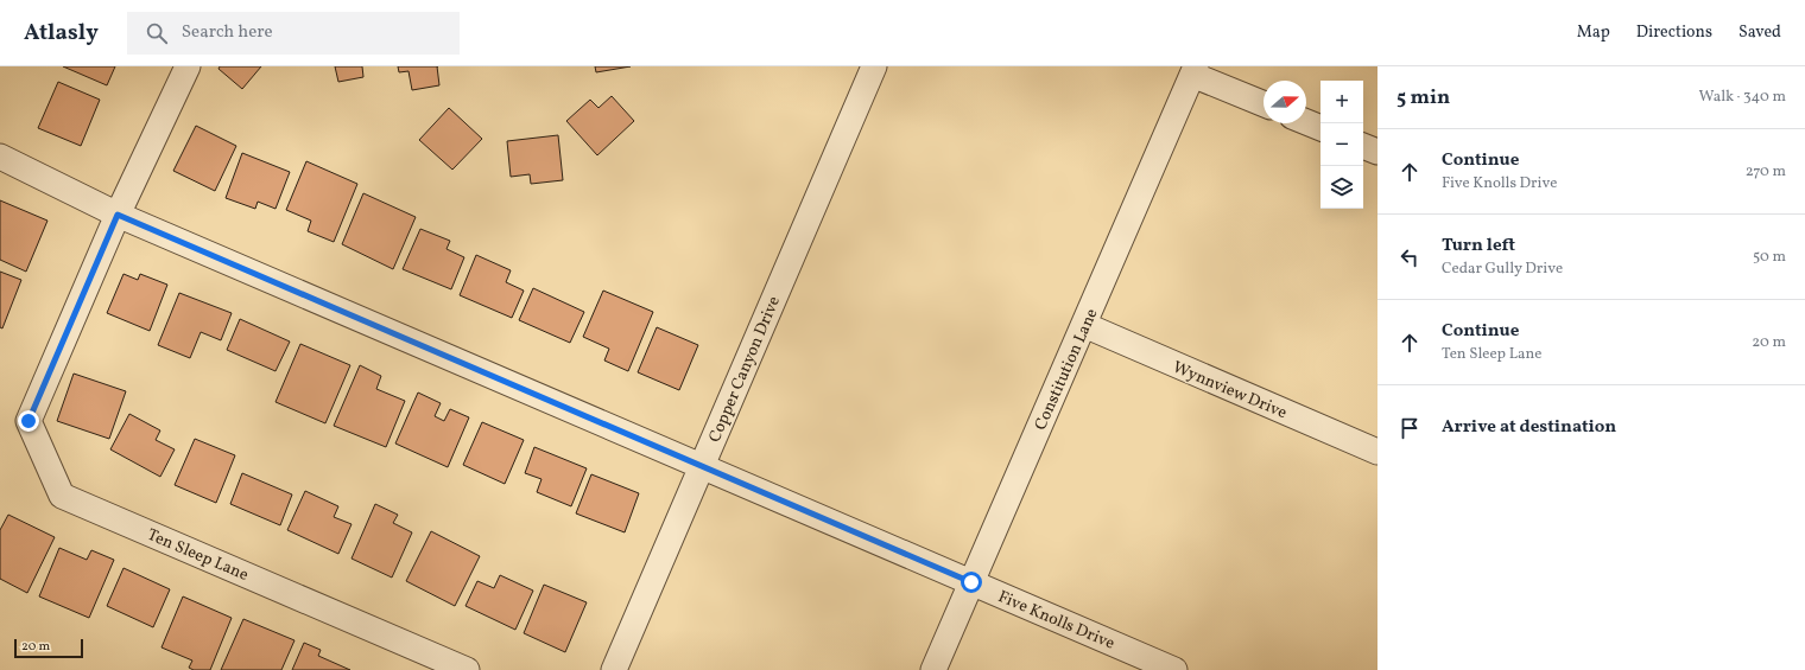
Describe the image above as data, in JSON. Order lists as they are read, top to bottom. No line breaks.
{"streets":{"street":["Copper Canyon Drive","Constitution Lane","Wynnview Drive","Ten Sleep Lane","Five Knolls Drive"]},"crossings":[["Copper Canyon Drive","Five Knolls Drive"],["Constitution Lane","Wynnview Drive"],["Constitution Lane","Five Knolls Drive"],["Ten Sleep Lane","Five Knolls Drive"]],"scale_bar":"20 m","north":"right","page":{"header":"Atlasly","search":"Search here","nav":["Map","Directions","Saved"],"heading":["5 min","Walk · 340 m"],"map_buttons":["+","−"],"list":[["Continue","Five Knolls Drive","270 m"],["Turn left","Cedar Gully Drive","50 m"],["Continue","Ten Sleep Lane","20 m"],"Arrive at destination"],"scale":"20 m"}}
